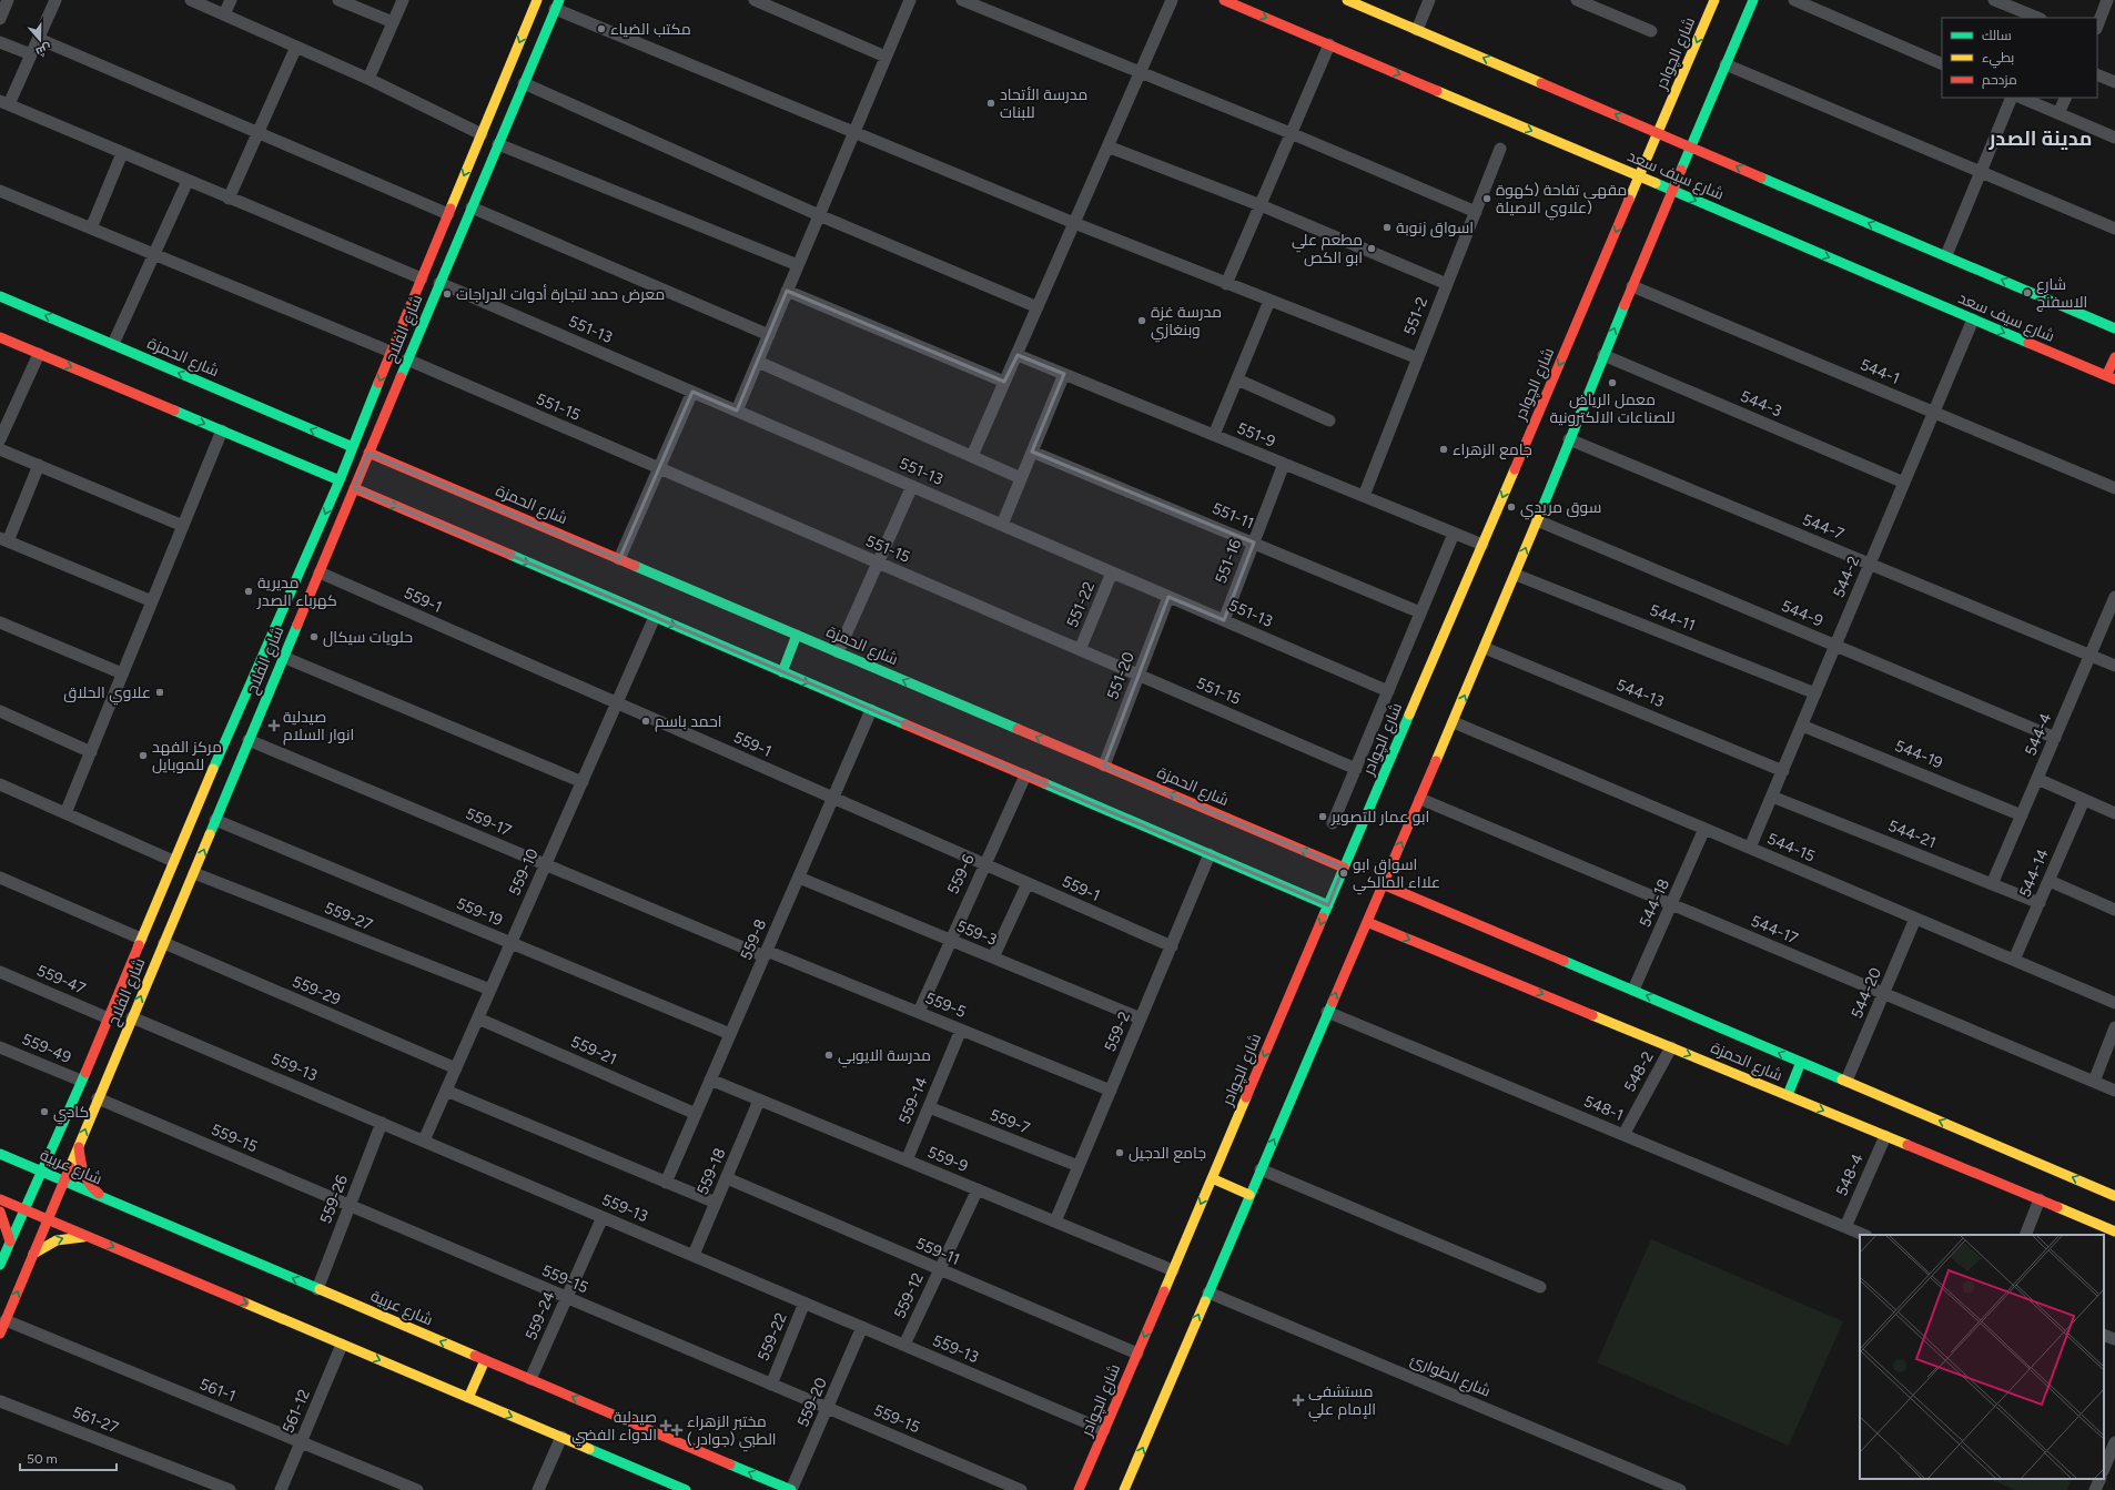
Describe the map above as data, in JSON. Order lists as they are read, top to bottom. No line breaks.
{"streets":{"main road":["شارع الچوادر","شارع سيف سعد","شارع الفلاح","شارع الحمزة","شارع عربية"],"street":["551-2","551-13","544-1","544-3","551-15","551-9","551-11","544-7","551-16","544-2","559-1","551-22","544-9","544-11","551-20","544-13","544-4","544-19","559-17","544-21","544-15","559-10","544-14","559-6","544-18","559-19","559-27","544-17","559-3","559-8","559-47","559-29","544-20","559-5","559-2","559-49","559-21","559-13","548-2","559-14","548-1","559-7","559-15","559-9","559-18","548-4","559-26","559-11","559-12","559-24","559-22","شارع الطوارئ","561-1","559-20","561-12","561-27"]},"crossings":[["شارع الچوادر","شارع سيف سعد"],["شارع الچوادر","شارع الحمزة"],["شارع الچوادر","551-9"],["شارع الچوادر","559-13"],["شارع الچوادر","559-9"],["شارع الچوادر","559-11"],["شارع سيف سعد","544-2"],["551-2","551-9"],["شارع الفلاح","551-13"],["شارع الفلاح","شارع الحمزة"],["شارع الفلاح","551-15"],["شارع الفلاح","559-1"],["شارع الفلاح","559-17"],["شارع الفلاح","559-19"],["شارع الفلاح","559-27"],["شارع الفلاح","559-47"],["شارع الفلاح","559-29"],["شارع الفلاح","559-49"],["شارع الفلاح","559-13"],["شارع الفلاح","559-15"],["شارع الفلاح","شارع عربية"],["شارع الفلاح","561-1"],["551-13","551-16"],["551-13","551-22"],["551-13","551-20"],["شارع الحمزة","551-20"],["شارع الحمزة","544-18"],["شارع الحمزة","544-20"],["شارع الحمزة","548-2"],["شارع الحمزة","548-4"],["544-1","544-2"],["544-3","544-2"],["551-15","551-22"],["551-15","551-20"],["551-9","551-16"],["551-11","551-16"],["544-7","544-2"],["544-7","544-4"],["544-2","544-9"],["544-2","544-11"],["544-2","544-13"],["544-2","544-19"],["544-2","544-21"],["544-2","544-15"],["559-1","559-10"],["559-1","559-6"],["559-1","559-8"],["559-1","559-2"],["544-9","544-4"],["544-4","544-19"],["544-4","544-21"],["559-17","559-10"],["559-17","559-8"],["559-17","559-5"],["544-21","544-14"],["544-15","544-14"],["544-15","544-18"],["544-15","544-20"],["559-10","559-19"],["559-10","559-27"],["559-10","559-29"],["559-10","559-21"],["559-10","559-13"],["559-6","559-3"],["559-6","559-5"],["544-18","544-17"],["559-19","559-8"],["544-17","544-20"],["559-3","559-8"],["559-3","559-2"],["559-8","559-5"],["559-8","559-21"],["559-8","559-9"],["559-5","559-2"],["559-5","559-14"],["559-2","559-7"],["559-2","559-9"],["559-13","559-18"],["559-13","559-26"],["559-13","559-12"],["559-13","559-24"],["559-13","559-22"],["559-13","559-20"],["548-2","548-1"],["559-14","559-7"],["559-14","559-9"],["548-1","548-4"],["559-15","559-26"],["559-15","559-24"],["559-15","559-22"],["559-15","559-20"],["559-9","559-18"],["559-9","559-12"],["شارع عربية","559-26"],["شارع عربية","559-24"],["شارع عربية","559-20"],["559-18","559-11"],["559-11","559-12"],["561-1","561-12"]],"districts":["مدينة الصدر"],"places":{"other":["مكتب الضياء","مدرسة الأتحاد للبنات","مقهى تفاحة (كهوة علاوي الاصيلة)","اسواق زنوبة","مطعم علي ابو الكص","شارع الاسفنج","معرض حمد لتجارة أدوات الدراجات","مدرسة غزة وبنغازي","معمل الرياض للصناعات الالكترونية","جامع الزهراء","سوق مريدي","مديرية كهرباء الصدر","حلويات سيكال","علاوي الحلاق","احمد باسم","مركز الفهد للموبايل","ابو عمار للتصوير","اسواق ابو علااء المالكي","مدرسة الايوبي","كادي","جامع الدجيل"],"health":["صيدلية انوار السلام","مستشفى الإمام علي","صيدلية الدواء الفضي","مختبر الزهراء الطبي (جوادر )"]},"legend":["سالك","بطيء","مزدحم"],"scale_bar":"50 m","north":"bottom"}
